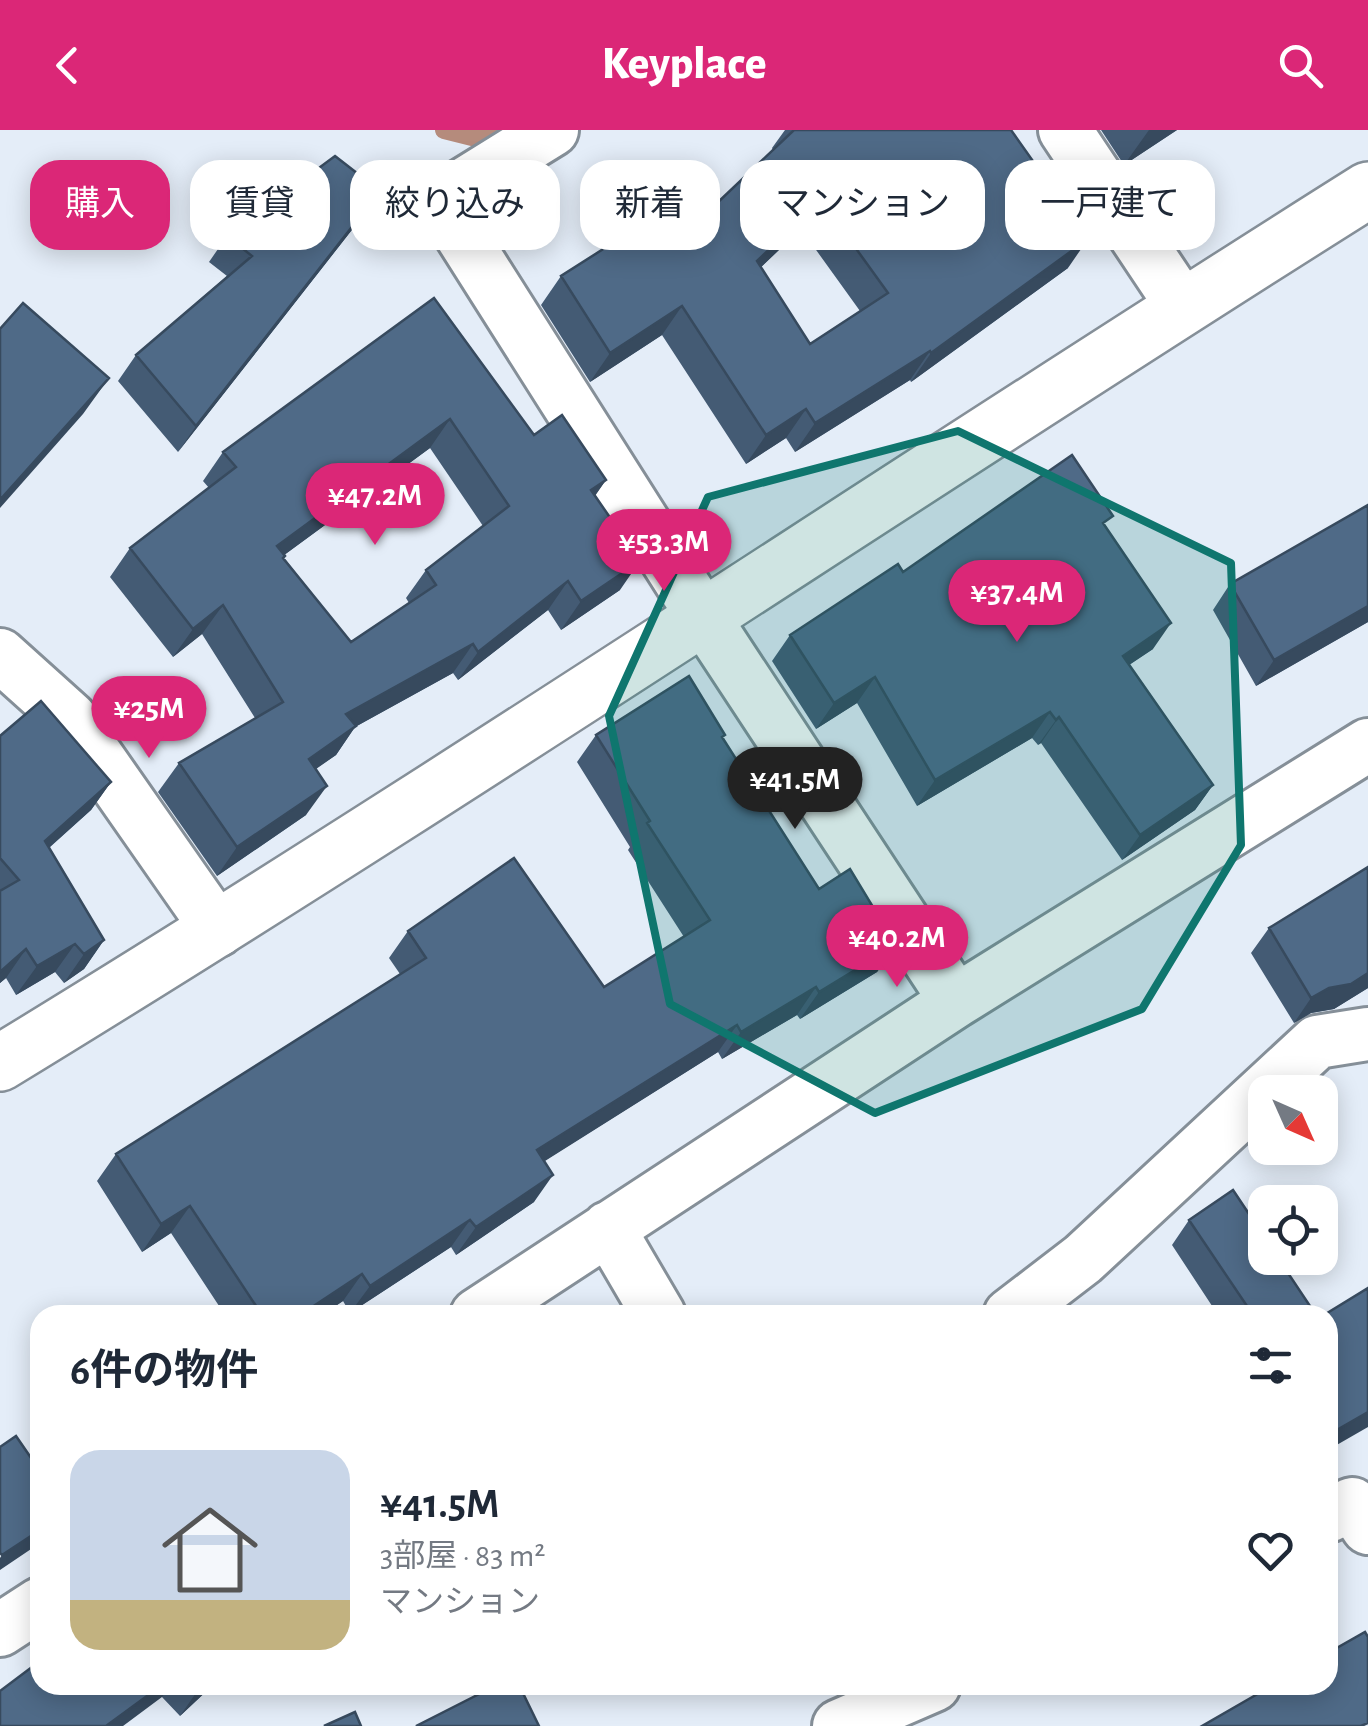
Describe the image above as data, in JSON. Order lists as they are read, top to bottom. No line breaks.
{"north":"bottom right","page":{"header":"Keyplace","chip":["購入","賃貸","絞り込み","新着","マンション","一戸建て"],"price":["¥47.2M","¥53.3M","¥37.4M","¥25M","¥41.5M","¥40.2M"],"heading":"6件の物件","list":[{"name":"¥41.5M","note":"3部屋 · 83 m² · マンション"}]}}
